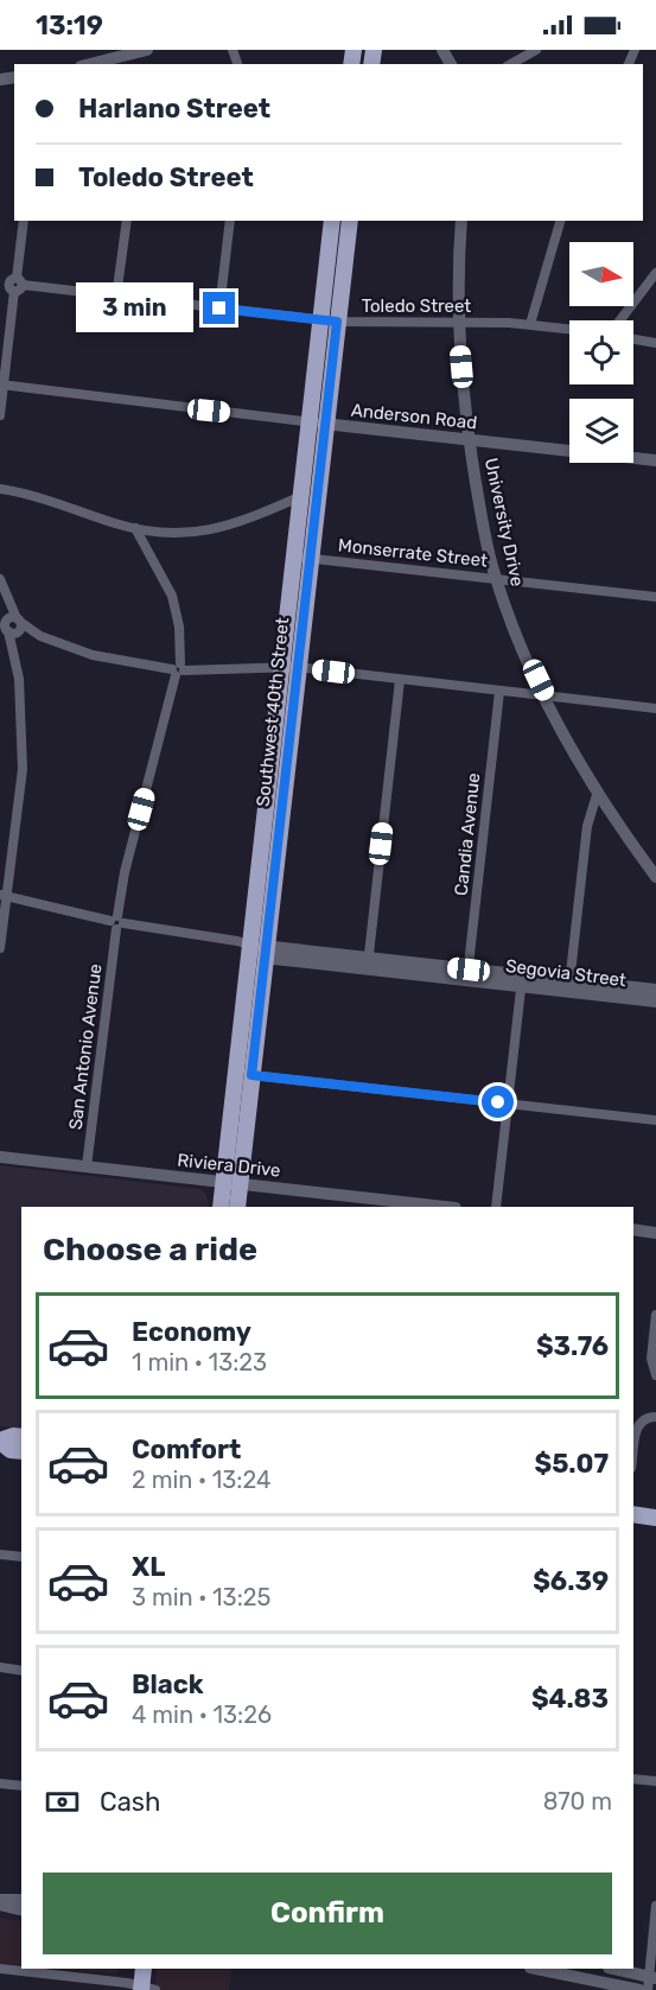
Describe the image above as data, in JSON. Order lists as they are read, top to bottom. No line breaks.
{"streets":{"main road":["Southwest 40th Street"],"street":["Toledo Street","Anderson Road","University Drive","Monserrate Street","Candia Avenue","Segovia Street","San Antonio Avenue","Riviera Drive"]},"crossings":[["Toledo Street","University Drive"],["Toledo Street","Southwest 40th Street"],["Anderson Road","University Drive"],["Anderson Road","Southwest 40th Street"],["University Drive","Monserrate Street"],["Monserrate Street","Southwest 40th Street"],["Southwest 40th Street","Segovia Street"],["Southwest 40th Street","Riviera Drive"],["Candia Avenue","Segovia Street"],["Segovia Street","San Antonio Avenue"],["San Antonio Avenue","Riviera Drive"]],"north":"right","page":{"status":"13:19","banner":["Harlano Street","Toledo Street"],"bubble":"3 min","heading":"Choose a ride","list":[{"name":"Economy","note":"1 min · 13:23","value":"$3.76"},{"name":"Comfort","note":"2 min · 13:24","value":"$5.07"},{"name":"XL","note":"3 min · 13:25","value":"$6.39"},{"name":"Black","note":"4 min · 13:26","value":"$4.83"}],"pay":["Cash","870 m"],"buttons":"Confirm"}}
